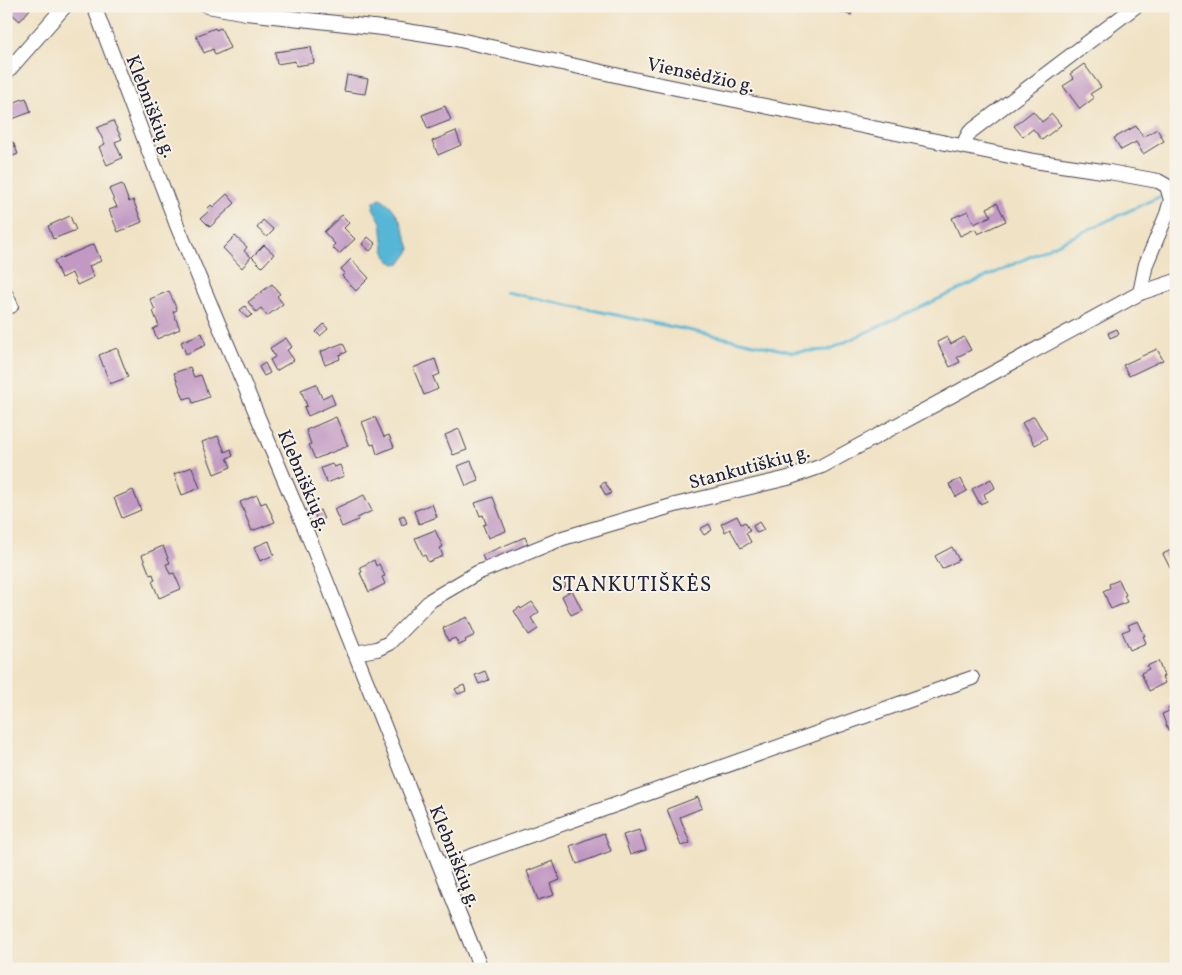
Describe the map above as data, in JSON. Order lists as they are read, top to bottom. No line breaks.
{"streets":{"street":["Viensėdžio g.","Klebniškių g.","Stankutiškių g."]},"crossings":[["Viensėdžio g.","Stankutiškių g."],["Klebniškių g.","Stankutiškių g."]],"districts":["STANKUTIŠKĖS"]}
